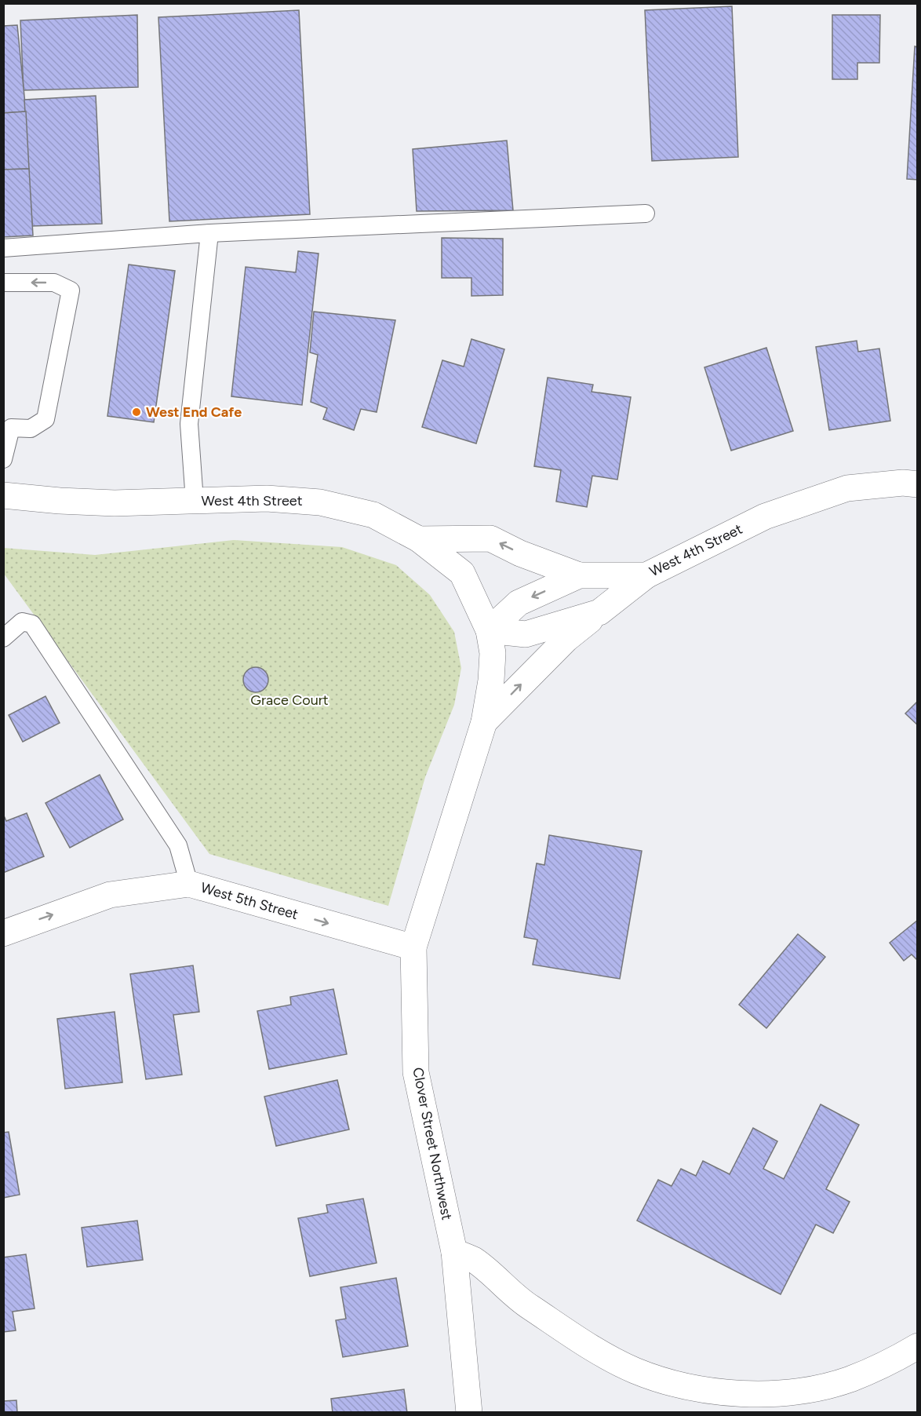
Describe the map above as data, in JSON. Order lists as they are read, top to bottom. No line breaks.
{"streets":{"street":["West 4th Street","West 5th Street","Clover Street Northwest"]},"crossings":[["West 4th Street","Clover Street Northwest"],["West 5th Street","Clover Street Northwest"]],"one_way":["West 5th Street"],"parks":["Grace Court"],"places":["West End Cafe"]}
